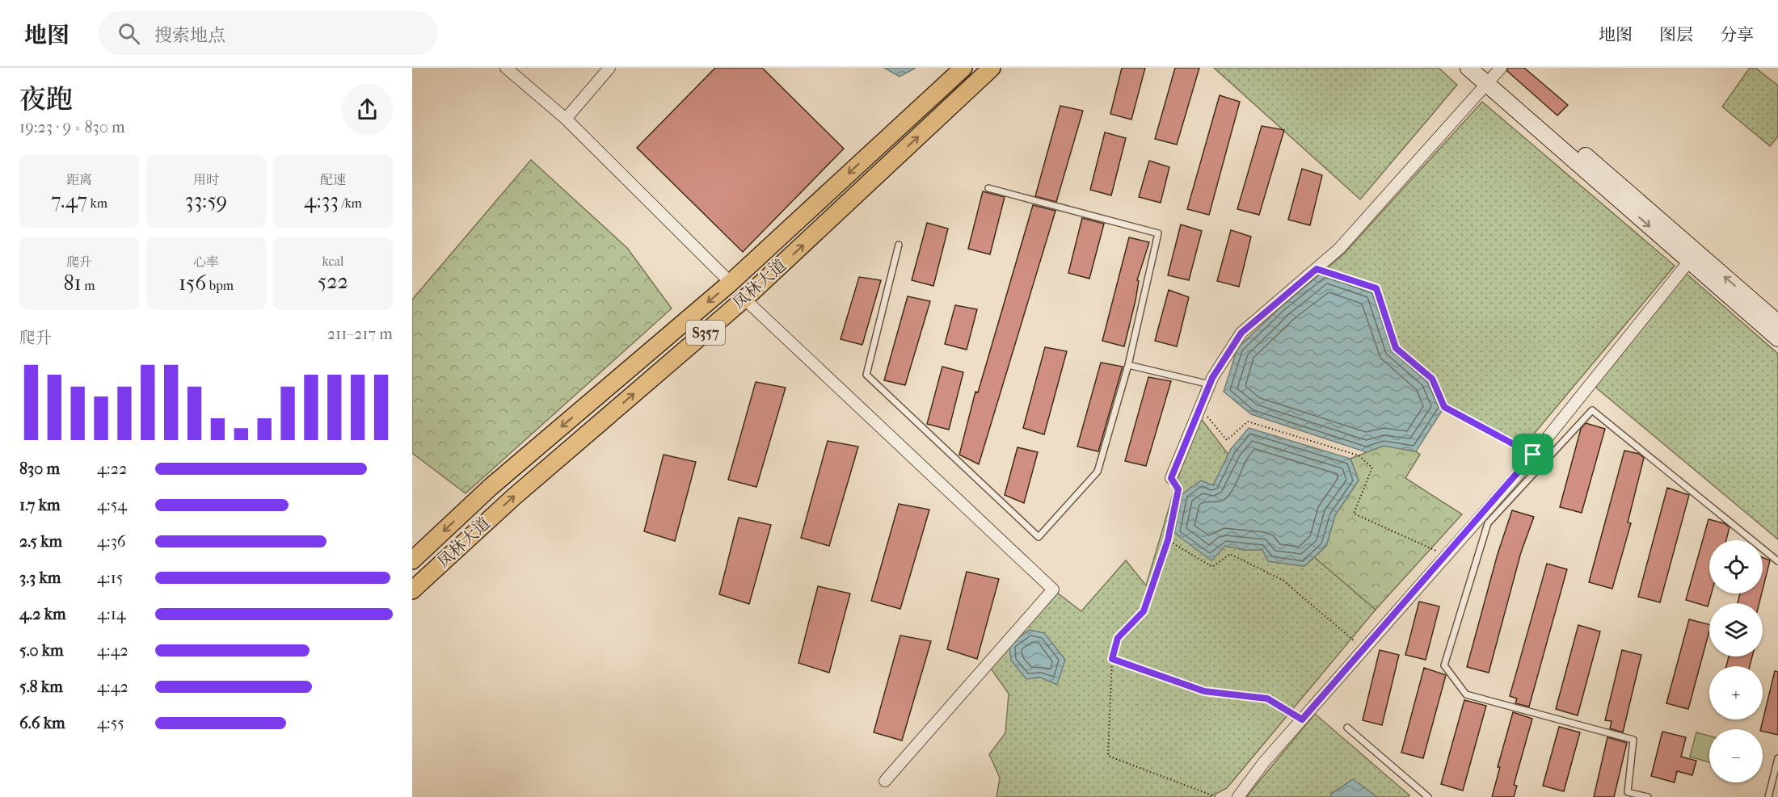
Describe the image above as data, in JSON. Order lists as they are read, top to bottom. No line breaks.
{"streets":{"main road":["凤林大道","S357"]},"page":{"header":"地图","search":"搜索地点","nav":["地图","图层","分享"],"heading":["夜跑","19:23 · 9 × 830 m"],"stats":[["距离","7.47 km"],["用时","33:59"],["配速","4:33 /km"],["爬升","81 m"],["心率","156 bpm"],["kcal","522"]],"chart":["爬升","211–217 m"],"list":[{"name":"830 m","note":"4:22"},{"name":"1.7 km","note":"4:54"},{"name":"2.5 km","note":"4:36"},{"name":"3.3 km","note":"4:15"},{"name":"4.2 km","note":"4:14"},{"name":"5.0 km","note":"4:42"},{"name":"5.8 km","note":"4:42"},{"name":"6.6 km","note":"4:55"}],"map_buttons":["+","−"]}}
